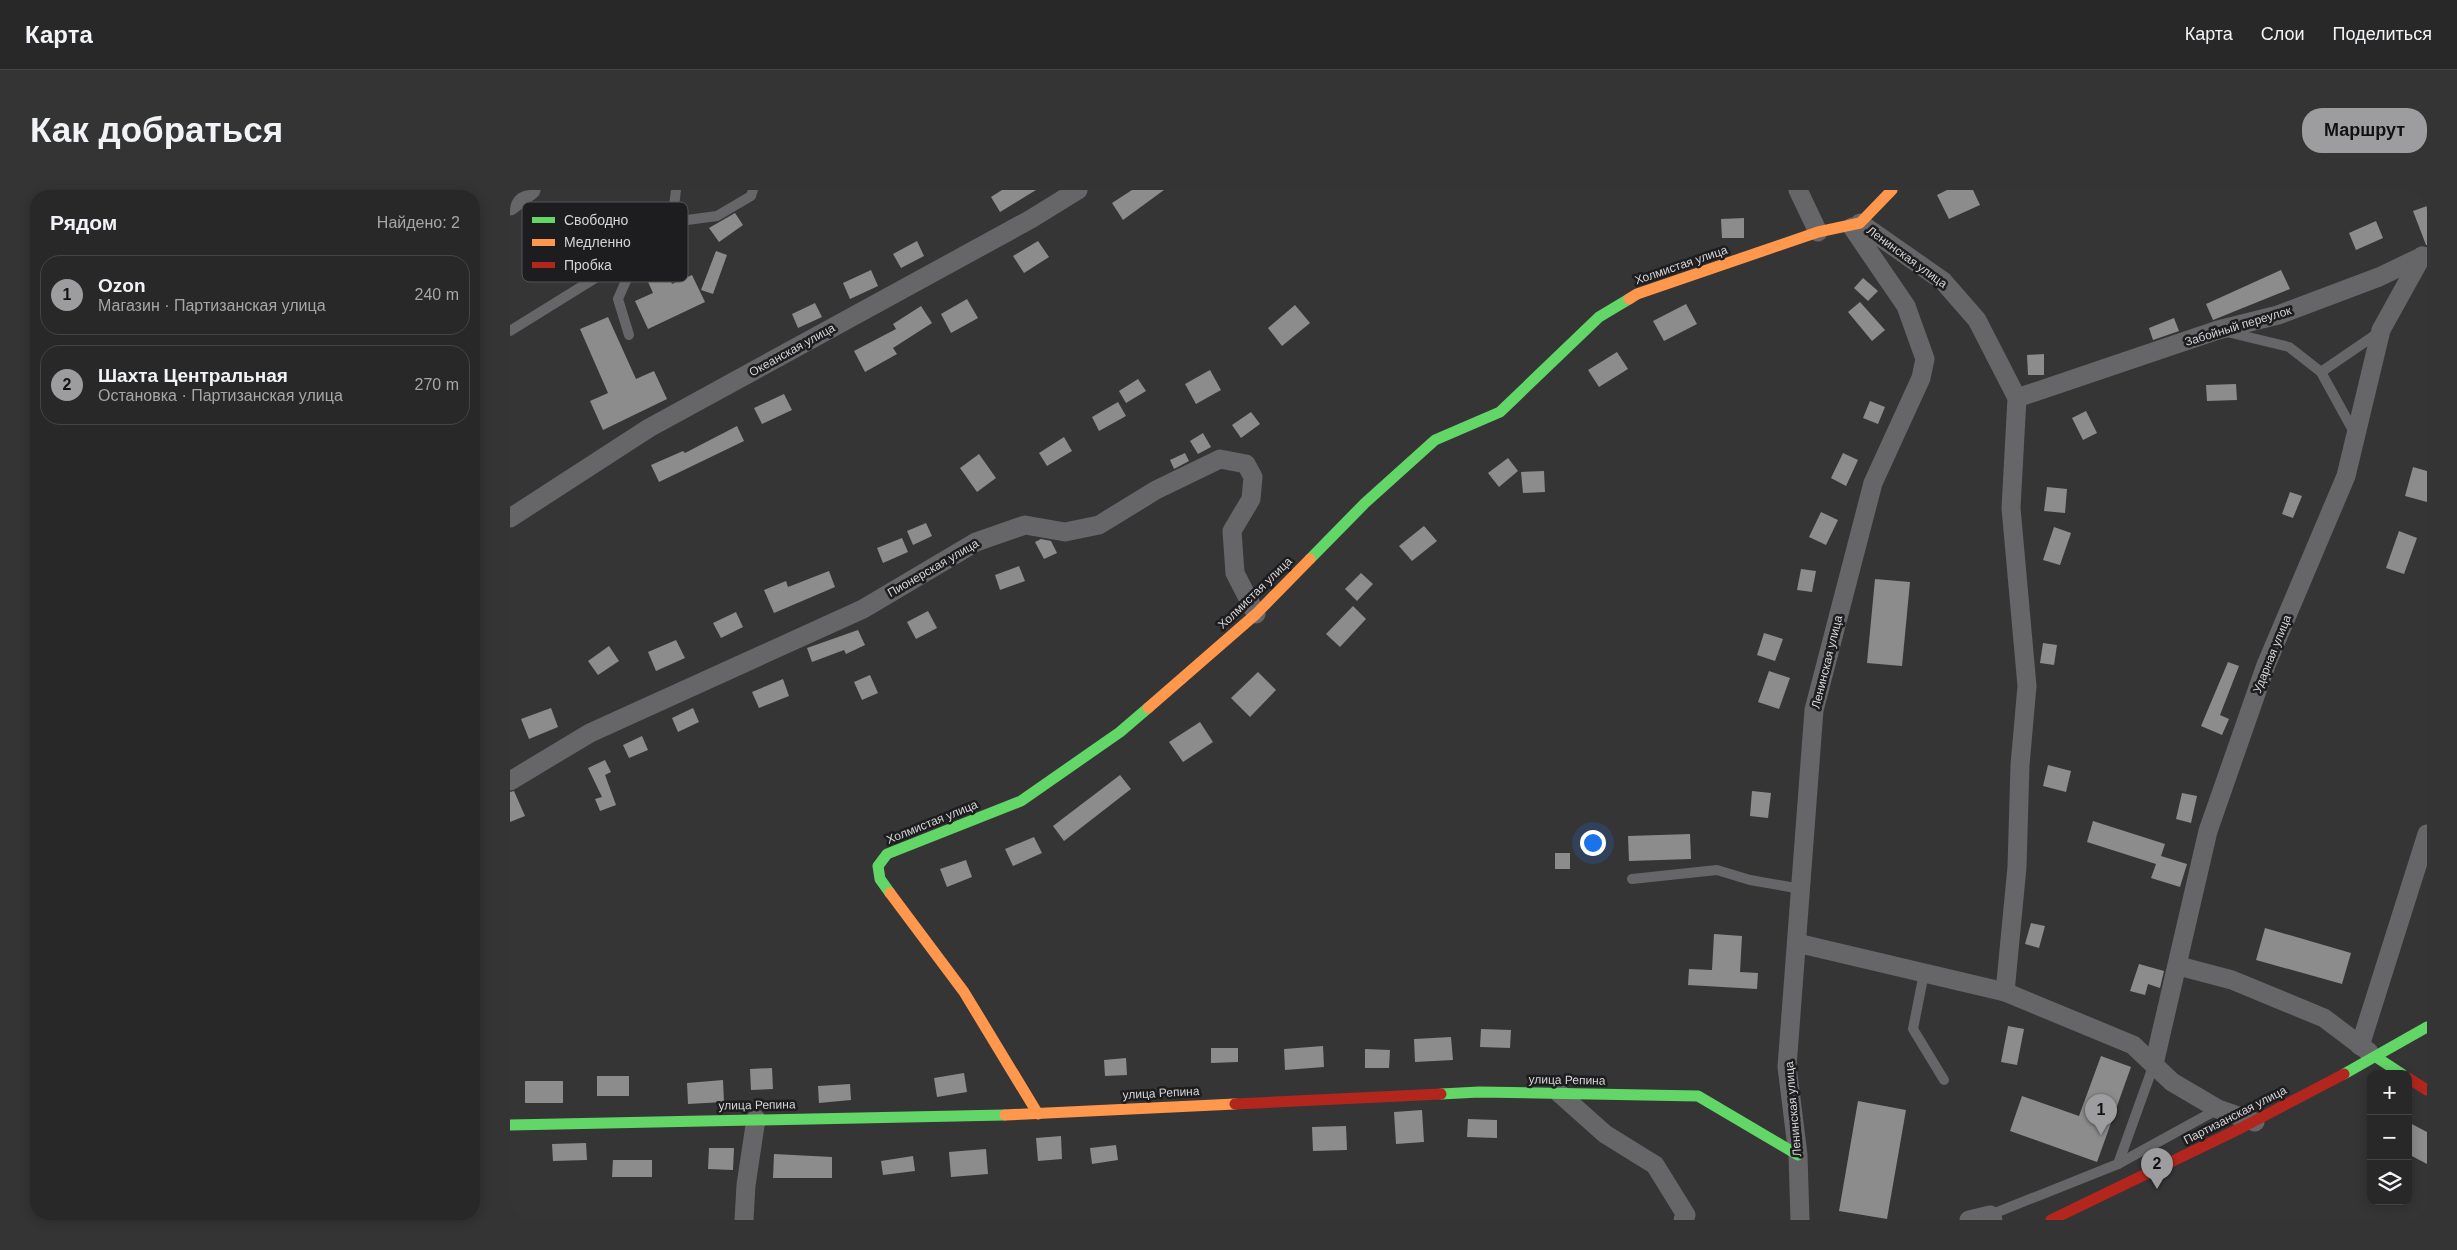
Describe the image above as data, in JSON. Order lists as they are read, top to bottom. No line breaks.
{"streets":{"street":["Ленинская улица","Холмистая улица","Забойный переулок","Океанская улица","Пионерская улица","Ударная улица","улица Репина","Партизанская улица"]},"crossings":[["Ленинская улица","Холмистая улица"],["Ленинская улица","Забойный переулок"],["Ленинская улица","улица Репина"],["Холмистая улица","Пионерская улица"],["Холмистая улица","улица Репина"],["Забойный переулок","Ударная улица"]],"legend":["Свободно","Медленно","Пробка"],"page":{"header":"Карта","nav":["Карта","Слои","Поделиться"],"buttons":"Маршрут","title":"Как добраться","heading":["Рядом","Найдено: 2"],"list":[{"mark":"1","name":"Ozon","note":"Магазин · Партизанская улица","value":"240 m"},{"mark":"2","name":"Шахта Центральная","note":"Остановка · Партизанская улица","value":"270 m"}],"map_buttons":["+","−"],"pins":["1","2"]}}
